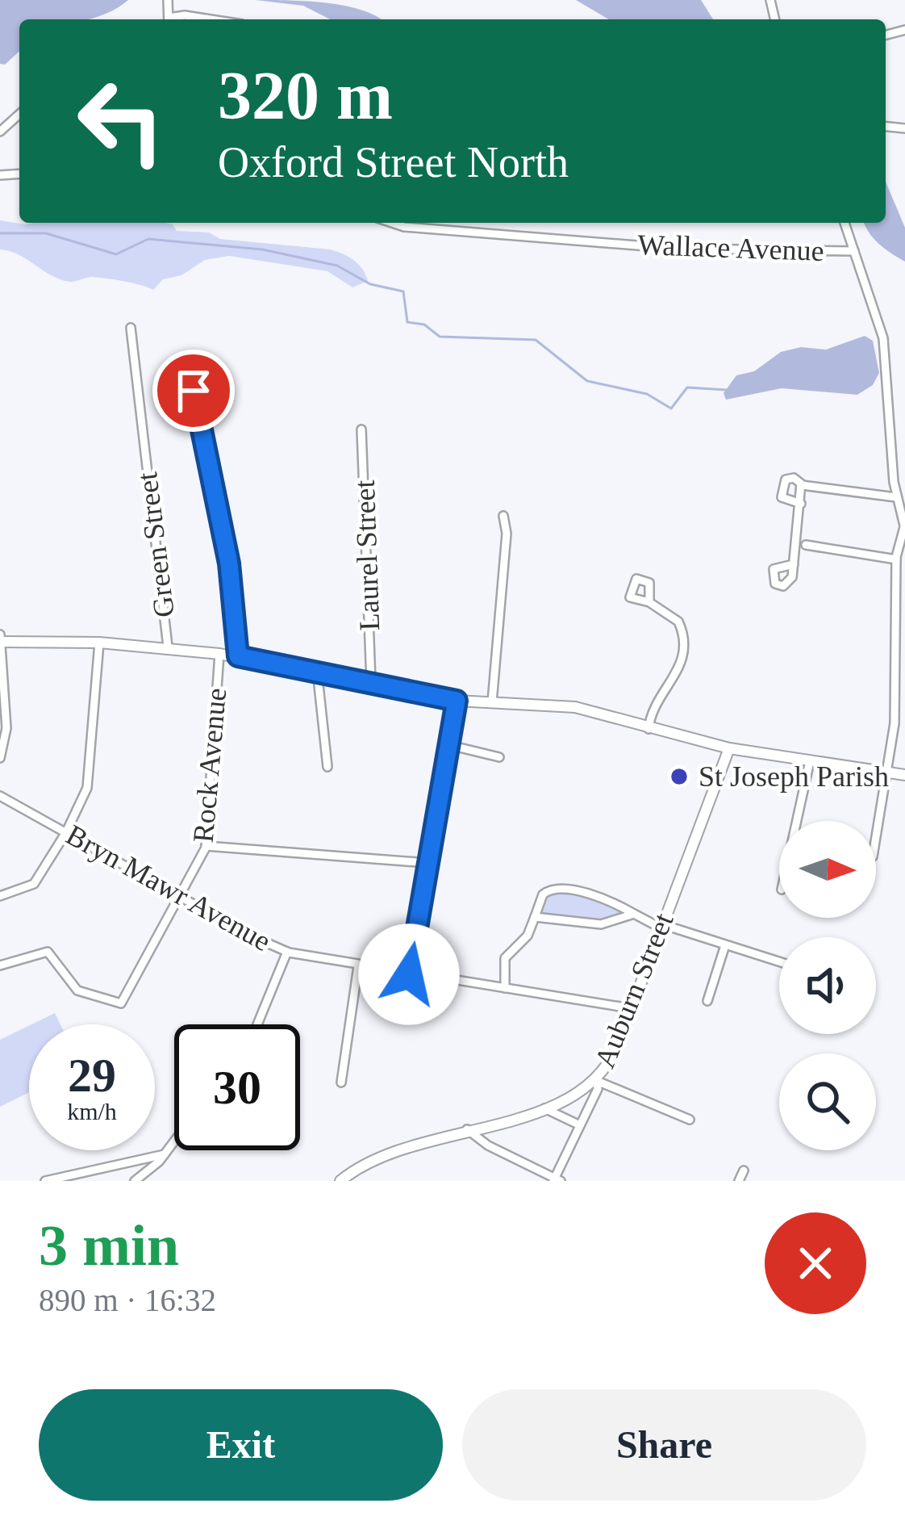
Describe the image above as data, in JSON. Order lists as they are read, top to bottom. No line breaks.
{"streets":{"main road":["Auburn Street"],"street":["Wallace Avenue","Green Street","Laurel Street","Rock Avenue","Bryn Mawr Avenue"]},"crossings":[["Rock Avenue","Bryn Mawr Avenue"],["Bryn Mawr Avenue","Auburn Street"]],"places":["St Joseph Parish"],"north":"right","page":{"turn":["320 m","Oxford Street North"],"speed":"29 km/h","limit":"30","heading":["3 min","890 m · 16:32"],"buttons":["Exit","Share"]}}
